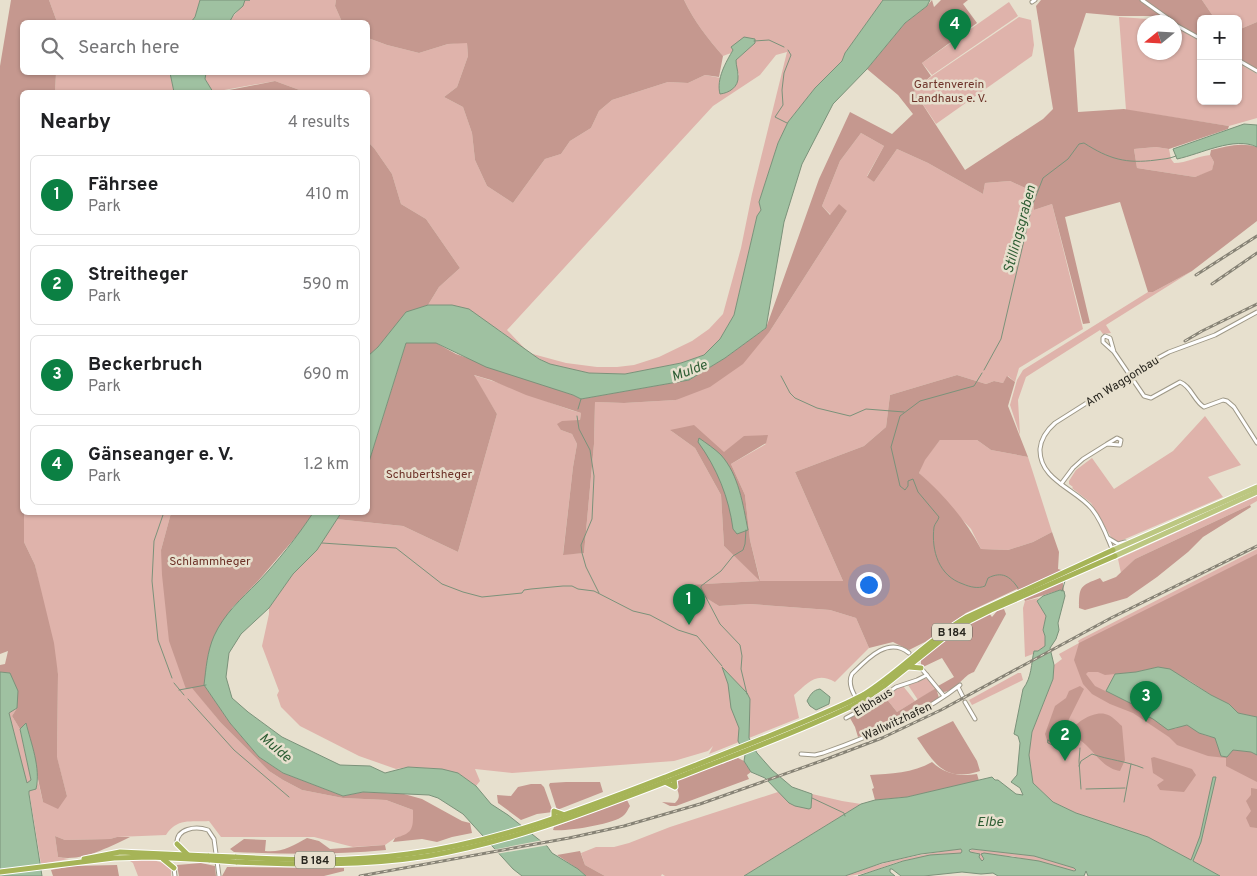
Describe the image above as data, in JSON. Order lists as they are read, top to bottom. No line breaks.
{"streets":{"highway":["B 184"],"street":["Am Waggonbau","Elbhaus","Wallwitzhafen"]},"crossings":[["Am Waggonbau","B 184"]],"water":["Stillingsgraben","Mulde","Elbe"],"parks":["Gartenverein Landhaus e. V.","Schubertsheger","Schlammheger"],"north":"left","page":{"pins":["4","1","3","2"],"map_buttons":["+","−"],"search":"Search here","heading":["Nearby","4 results"],"list":[{"mark":"1","name":"Fährsee","note":"Park","value":"410 m"},{"mark":"2","name":"Streitheger","note":"Park","value":"590 m"},{"mark":"3","name":"Beckerbruch","note":"Park","value":"690 m"},{"mark":"4","name":"Gänseanger e. V.","note":"Park","value":"1.2 km"}]}}
